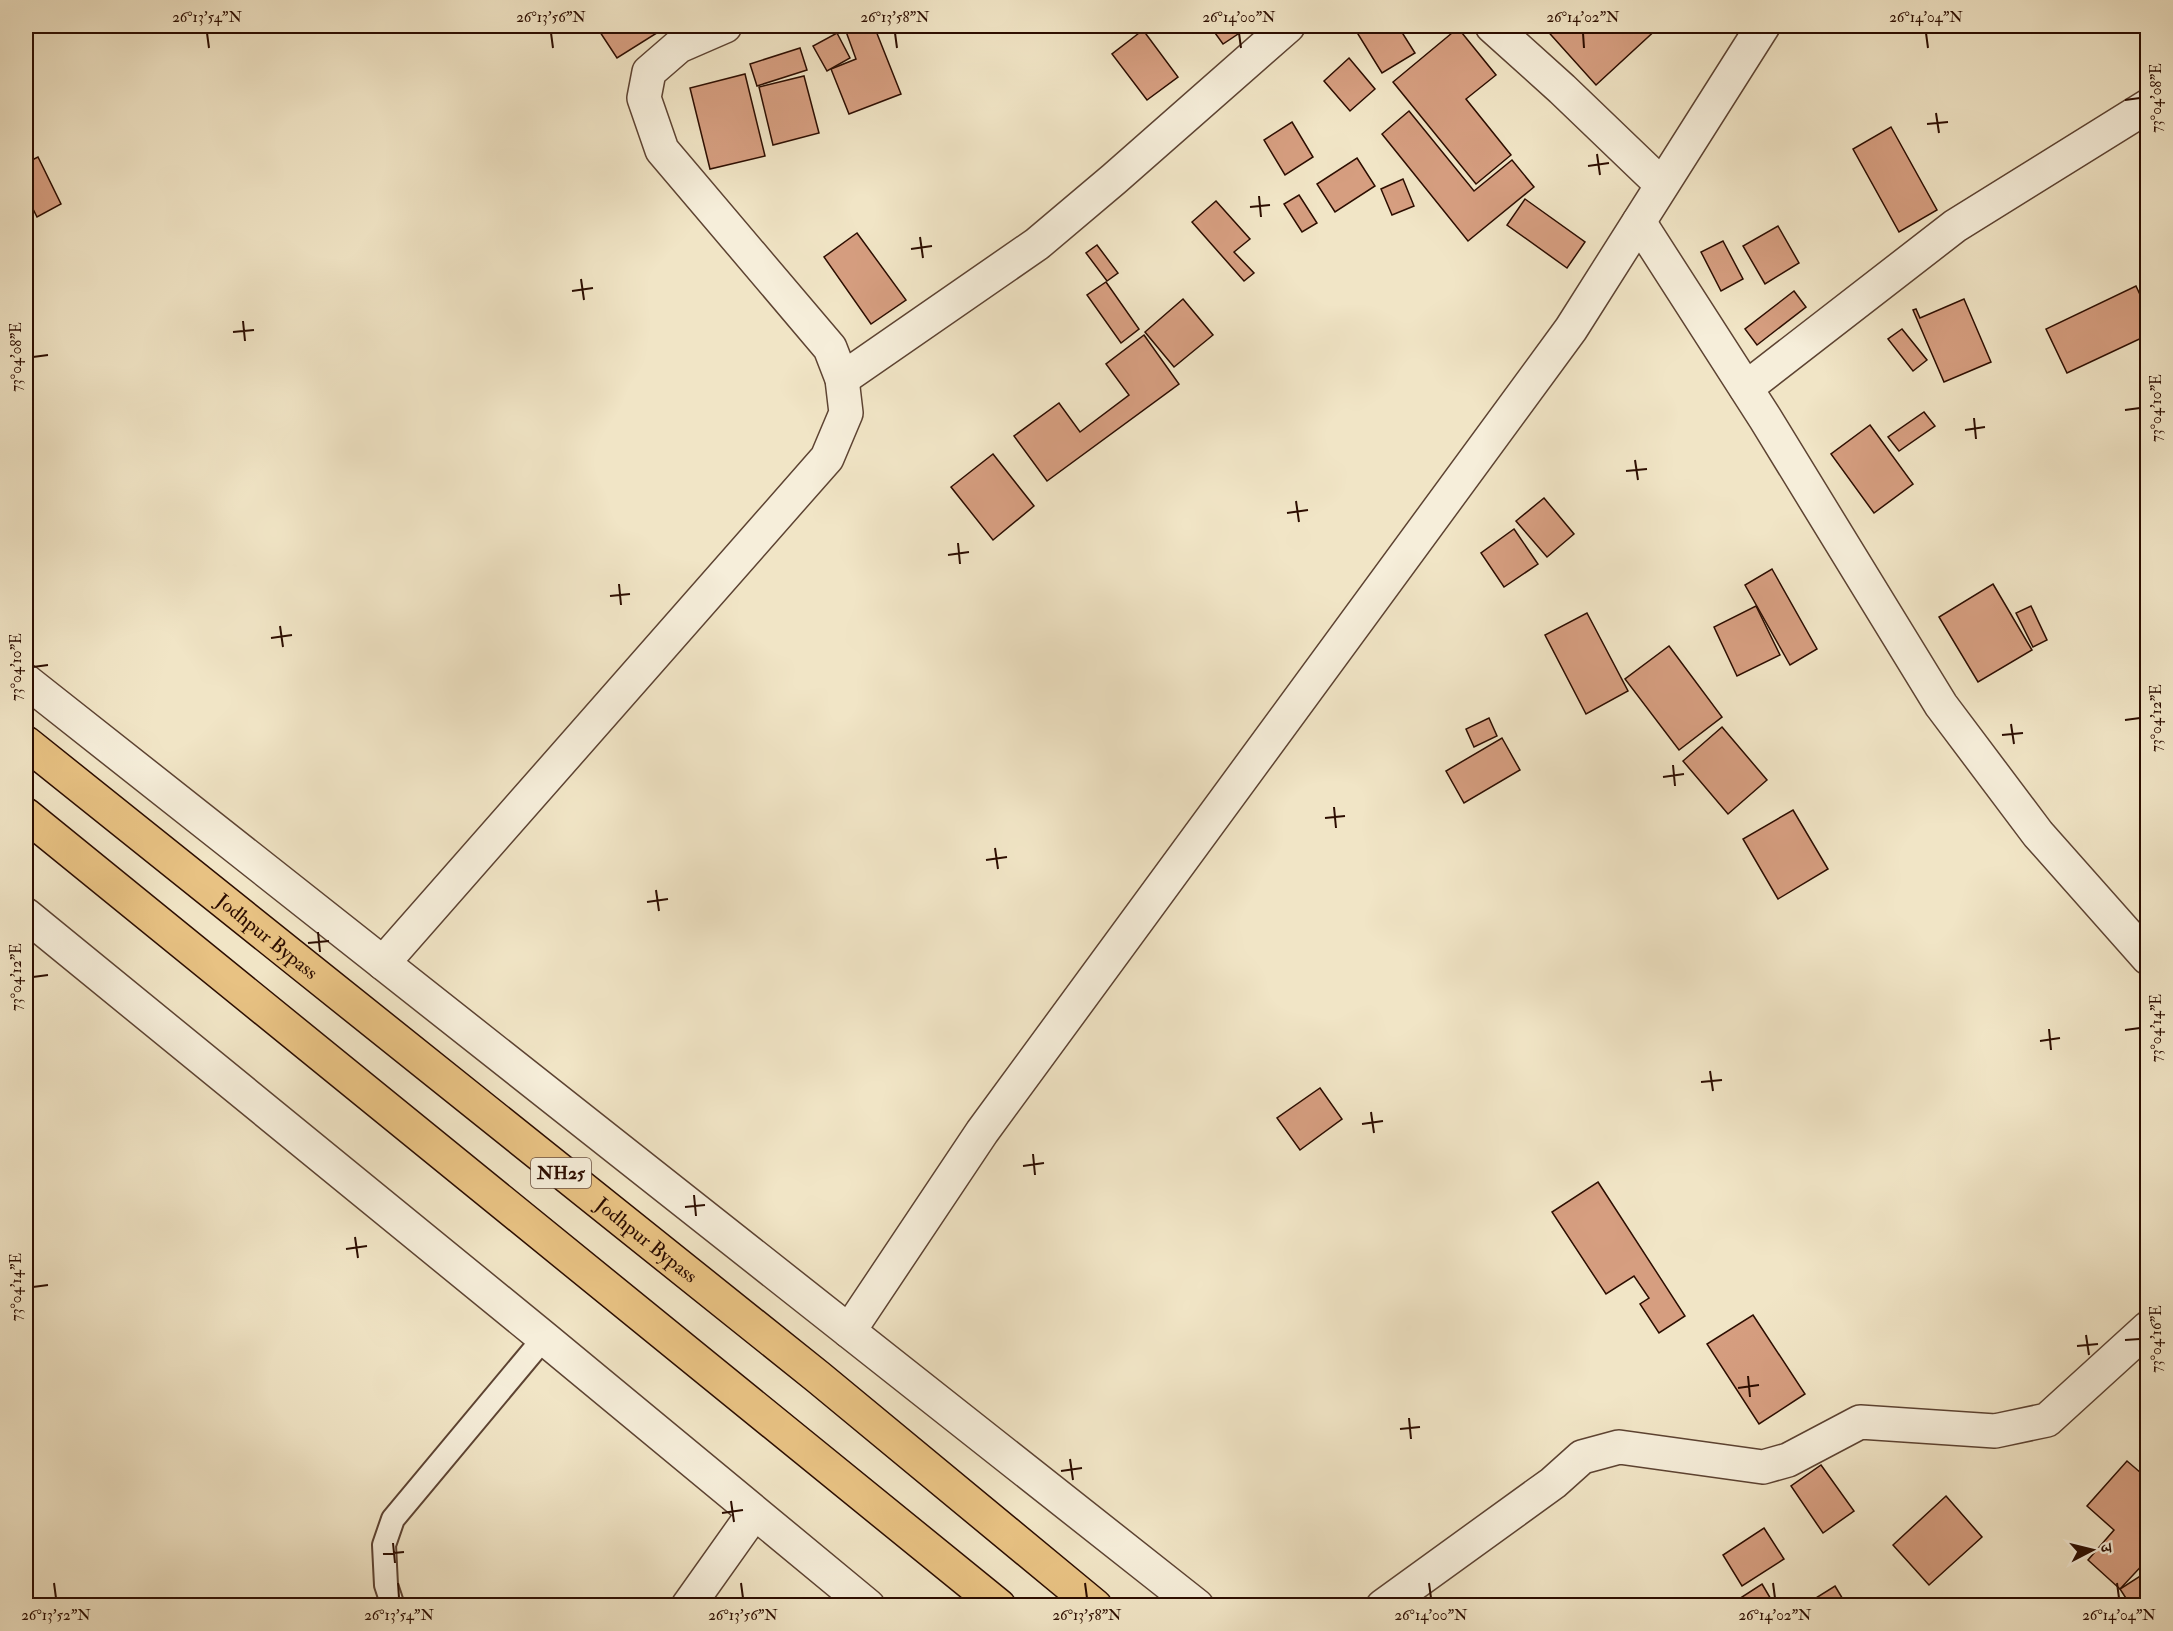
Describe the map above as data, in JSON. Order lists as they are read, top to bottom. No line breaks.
{"streets":{"highway":["Jodhpur Bypass","NH25"]},"north":"right","coordinates":["26°13'54\"N","26°13'56\"N","26°13'58\"N","26°14'00\"N","26°14'02\"N","26°14'04\"N","73°04'08\"E","73°04'10\"E","73°04'12\"E","73°04'14\"E","73°04'16\"E","26°13'52\"N"]}
